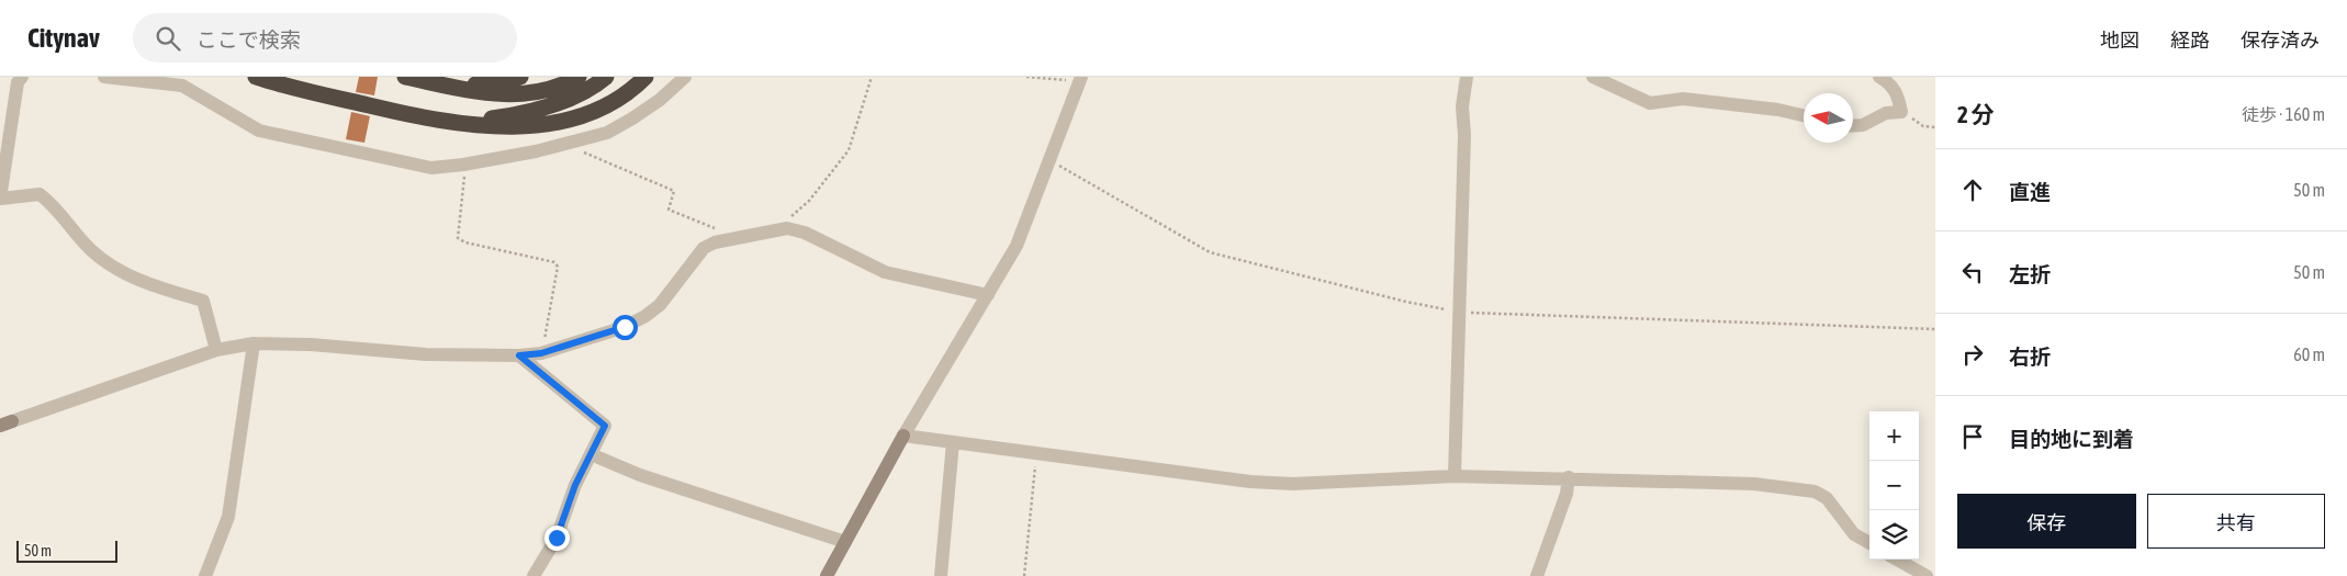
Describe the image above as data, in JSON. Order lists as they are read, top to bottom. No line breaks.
{"scale_bar":"50 m","north":"left","page":{"header":"Citynav","search":"ここで検索","nav":["地図","経路","保存済み"],"heading":["2 分","徒歩 · 160 m"],"list":[["直進","50 m"],["左折","50 m"],["右折","60 m"],"目的地に到着"],"map_buttons":["+","−"],"buttons":["保存","共有"],"scale":"50 m"}}
